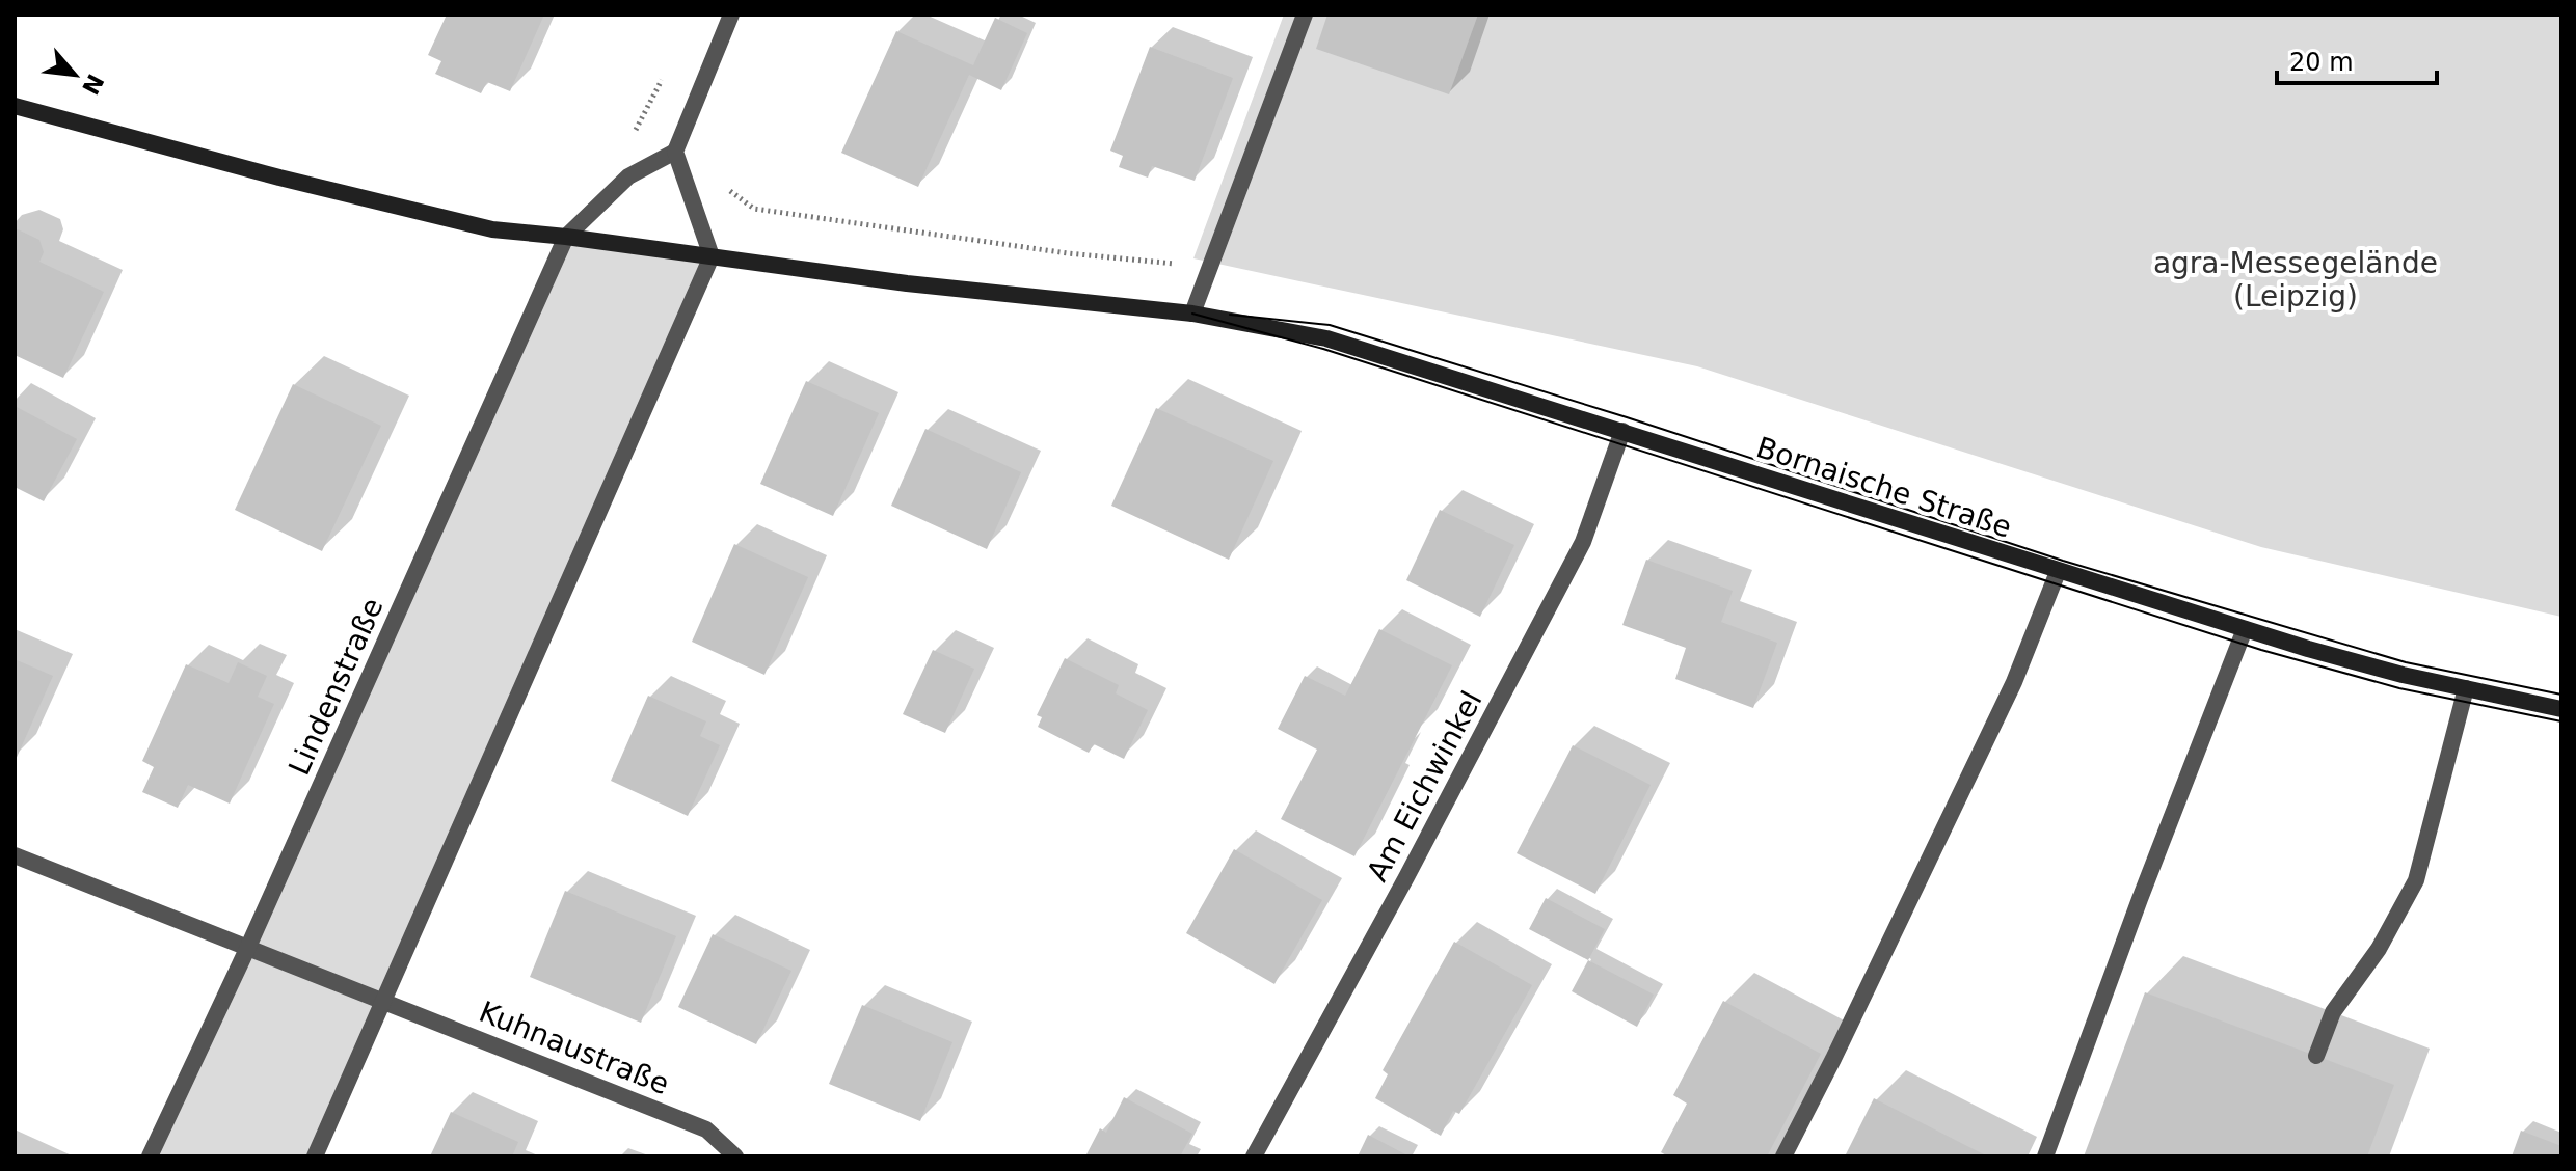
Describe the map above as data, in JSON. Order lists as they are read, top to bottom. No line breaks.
{"streets":{"main road":["Bornaische Straße"],"street":["Lindenstraße","Am Eichwinkel","Kuhnaustraße"]},"crossings":[["Bornaische Straße","Lindenstraße"],["Bornaische Straße","Am Eichwinkel"],["Lindenstraße","Kuhnaustraße"]],"parks":["agra-Messegelände (Leipzig)"],"scale_bar":"20 m","north":"bottom right"}
